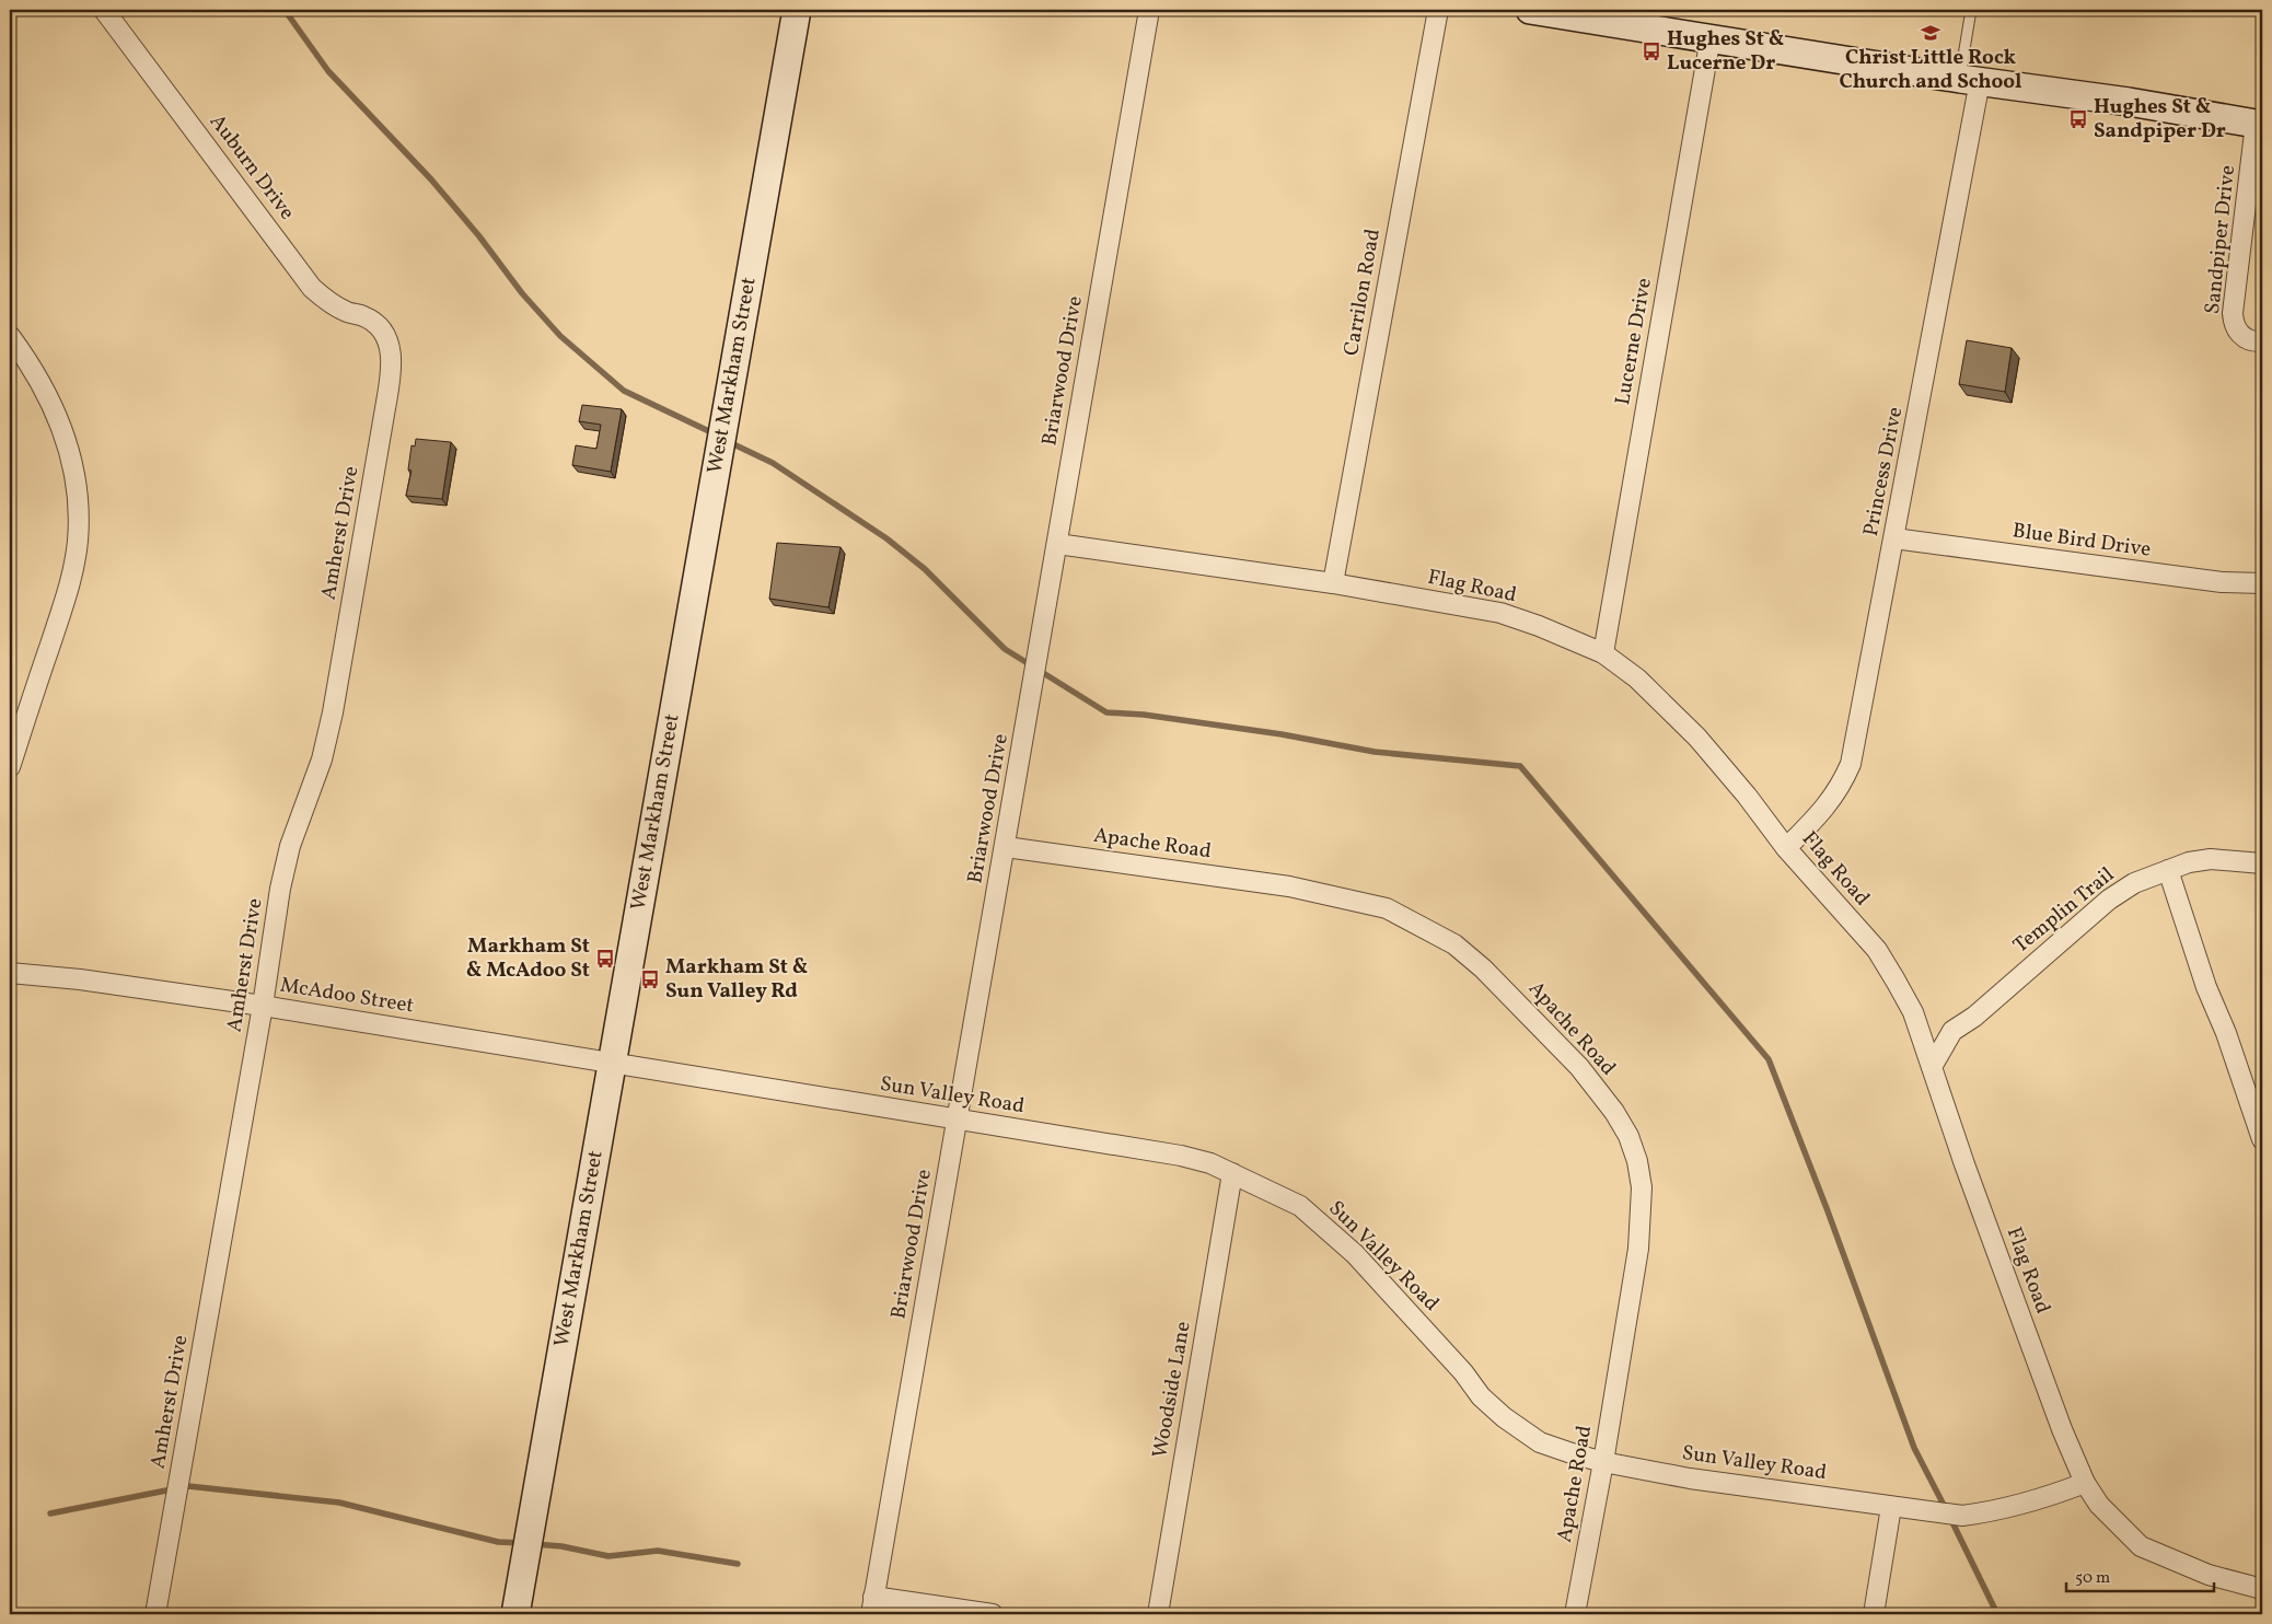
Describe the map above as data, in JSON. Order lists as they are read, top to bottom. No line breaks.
{"streets":{"main road":["West Markham Street"],"street":["Auburn Drive","Sandpiper Drive","Carrilon Road","Lucerne Drive","Briarwood Drive","Princess Drive","Amherst Drive","Blue Bird Drive","Flag Road","Apache Road","Templin Trail","McAdoo Street","Sun Valley Road","Woodside Lane"]},"crossings":[["Auburn Drive","Amherst Drive"],["Carrilon Road","Flag Road"],["Lucerne Drive","Flag Road"],["Briarwood Drive","Flag Road"],["Briarwood Drive","Apache Road"],["Briarwood Drive","Sun Valley Road"],["West Markham Street","McAdoo Street"],["West Markham Street","Sun Valley Road"],["Princess Drive","Blue Bird Drive"],["Princess Drive","Flag Road"],["Amherst Drive","McAdoo Street"],["Flag Road","Templin Trail"],["Flag Road","Sun Valley Road"],["Apache Road","Sun Valley Road"],["McAdoo Street","Sun Valley Road"],["Sun Valley Road","Woodside Lane"]],"places":{"school or university":["Christ Little Rock Church and School"],"bus stop":["Hughes St & Lucerne Dr","Hughes St & Sandpiper Dr","Markham St & McAdoo St","Markham St & Sun Valley Rd"]},"scale_bar":"50 m"}
